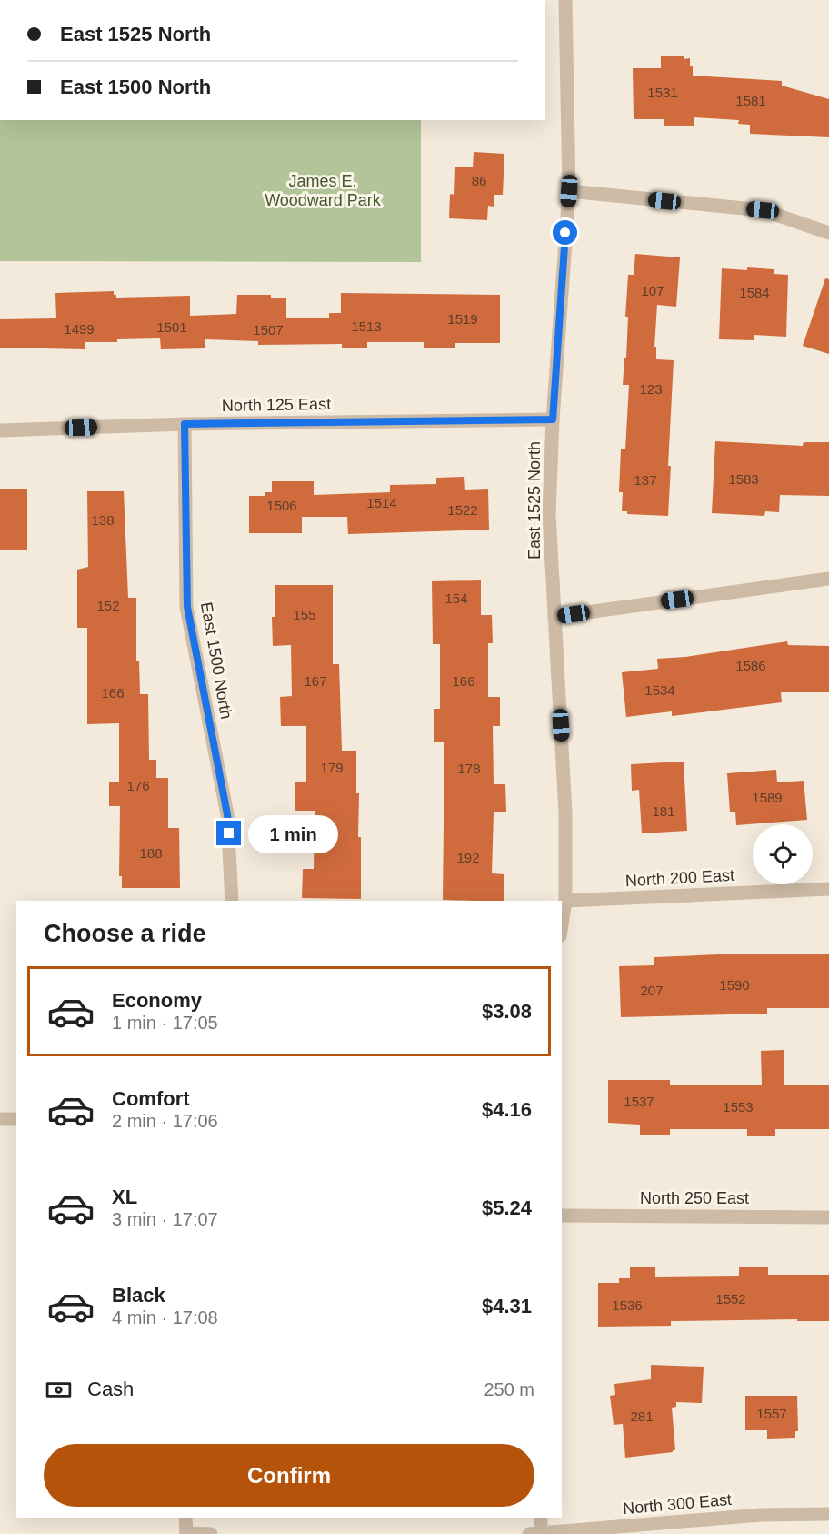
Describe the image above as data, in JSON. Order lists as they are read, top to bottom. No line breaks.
{"streets":{"street":["North 125 East","East 1525 North","East 1500 North","North 200 East","North 250 East","North 300 East"]},"crossings":[["North 125 East","East 1525 North"],["North 125 East","East 1500 North"],["East 1525 North","North 200 East"]],"parks":["James E. Woodward Park"],"house_numbers":["1531","1581","86","107","1584","1519","1513","1501","1499","1507","123","1583","137","1514","1506","1522","138","154","152","155","1586","167","166","1534","166","179","178","176","1589","181","188","192","1590","207","1537","1553","1552","1536","1557","281"],"page":{"banner":["East 1525 North","East 1500 North"],"bubble":"1 min","heading":"Choose a ride","list":[{"name":"Economy","note":"1 min · 17:05","value":"$3.08"},{"name":"Comfort","note":"2 min · 17:06","value":"$4.16"},{"name":"XL","note":"3 min · 17:07","value":"$5.24"},{"name":"Black","note":"4 min · 17:08","value":"$4.31"}],"pay":["Cash","250 m"],"buttons":"Confirm"}}
